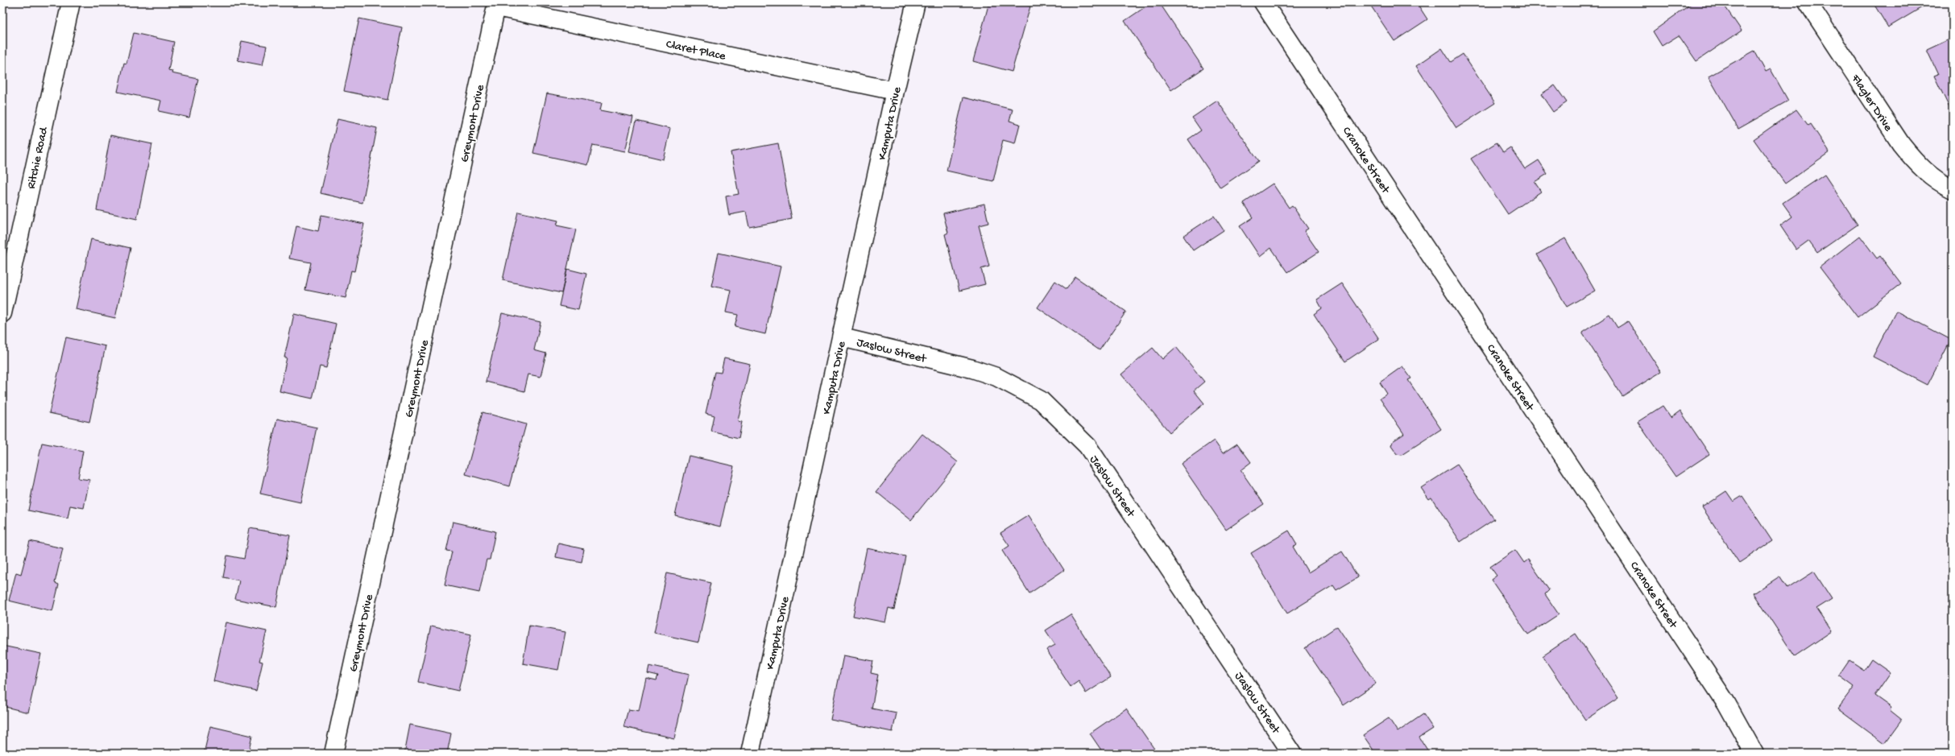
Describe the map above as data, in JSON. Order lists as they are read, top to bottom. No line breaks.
{"streets":{"street":["Claret Place","Flagler Drive","Greymont Drive","Kamputa Drive","Ritchie Road","Cranoke Street","Jaslow Street"]},"crossings":[["Claret Place","Greymont Drive"],["Claret Place","Kamputa Drive"],["Kamputa Drive","Jaslow Street"]]}
